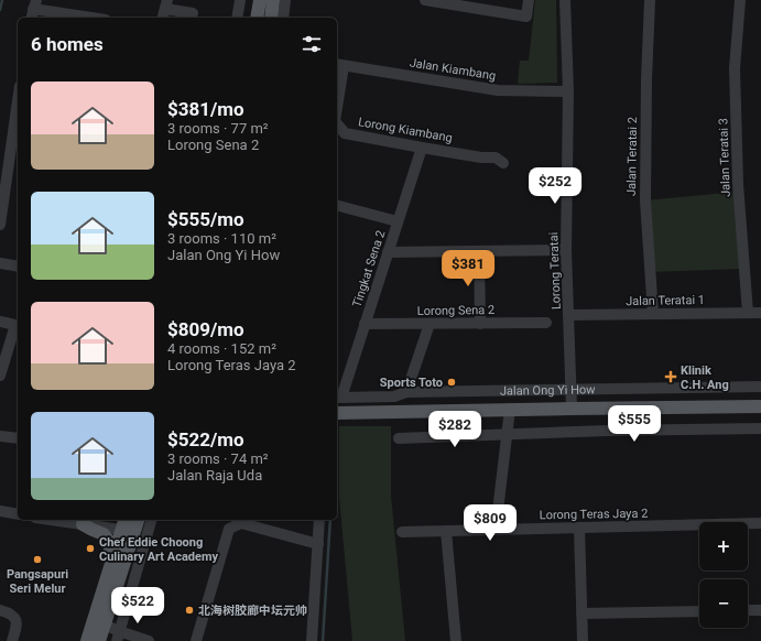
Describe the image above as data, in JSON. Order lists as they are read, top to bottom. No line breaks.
{"streets":{"main road":["Jalan Ong Yi How"],"street":["Jalan Kiambang","Lorong Kiambang","Jalan Teratai 2","Jalan Teratai 3","Tingkat Sena 2","Lorong Teratai","Jalan Teratai 1","Lorong Sena 2","Lorong Teras Jaya 2"]},"crossings":[["Jalan Kiambang","Lorong Kiambang"],["Jalan Kiambang","Lorong Teratai"],["Lorong Kiambang","Tingkat Sena 2"],["Jalan Teratai 2","Jalan Teratai 1"],["Jalan Teratai 3","Jalan Teratai 1"],["Tingkat Sena 2","Lorong Sena 2"],["Tingkat Sena 2","Jalan Ong Yi How"],["Lorong Teratai","Jalan Teratai 1"],["Lorong Teratai","Jalan Ong Yi How"]],"places":{"health":["Klinik C.H. Ang"],"other":["Sports Toto","Chef Eddie Choong Culinary Art Academy","Pangsapuri Seri Melur","北海树胶廊中坛元帅"]},"page":{"heading":"6 homes","list":[{"name":"$381/mo","note":"3 rooms · 77 m² · Lorong Sena 2"},{"name":"$555/mo","note":"3 rooms · 110 m² · Jalan Ong Yi How"},{"name":"$809/mo","note":"4 rooms · 152 m² · Lorong Teras Jaya 2"},{"name":"$522/mo","note":"3 rooms · 74 m² · Jalan Raja Uda"}],"price":["$252","$381","$555","$282","$809","$522"],"map_buttons":["+","−"]}}
